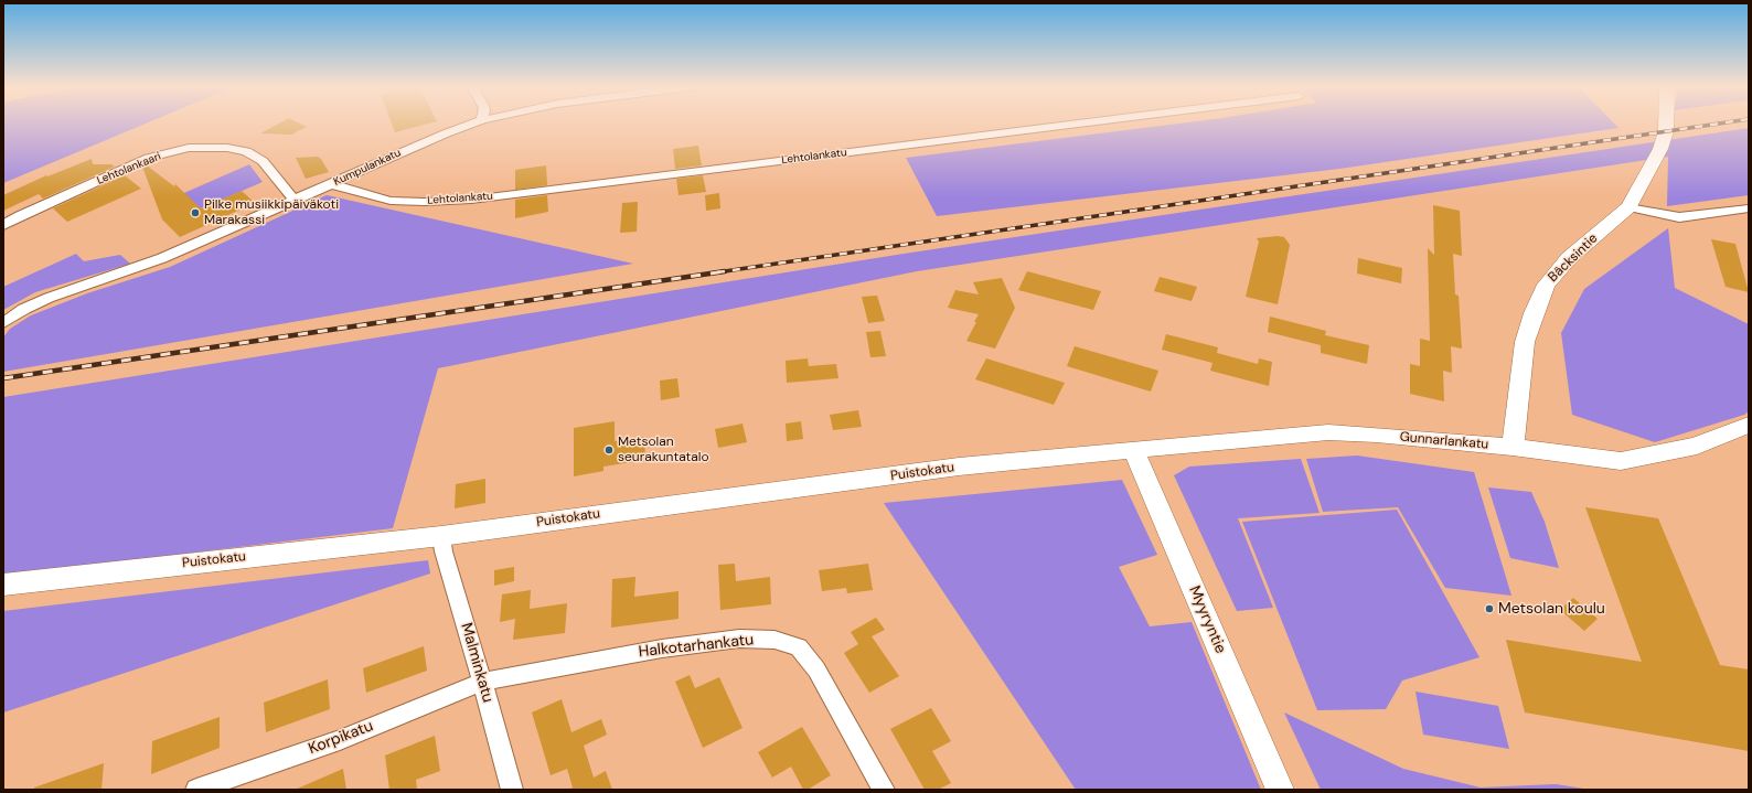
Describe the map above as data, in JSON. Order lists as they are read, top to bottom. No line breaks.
{"streets":{"street":["Lehtolankatu","Kumpulankatu","Lehtolankaari","Bäcksintie","Gunnarlankatu","Puistokatu","Myyryntie","Halkotarhankatu","Malminkatu","Korpikatu"]},"crossings":[["Lehtolankatu","Kumpulankatu"],["Kumpulankatu","Lehtolankaari"],["Bäcksintie","Gunnarlankatu"],["Gunnarlankatu","Puistokatu"],["Gunnarlankatu","Myyryntie"],["Puistokatu","Myyryntie"],["Puistokatu","Malminkatu"],["Halkotarhankatu","Malminkatu"],["Halkotarhankatu","Korpikatu"],["Malminkatu","Korpikatu"]],"places":["Pilke musiikkipäiväkoti Marakassi","Metsolan seurakuntatalo","Metsolan koulu"]}
